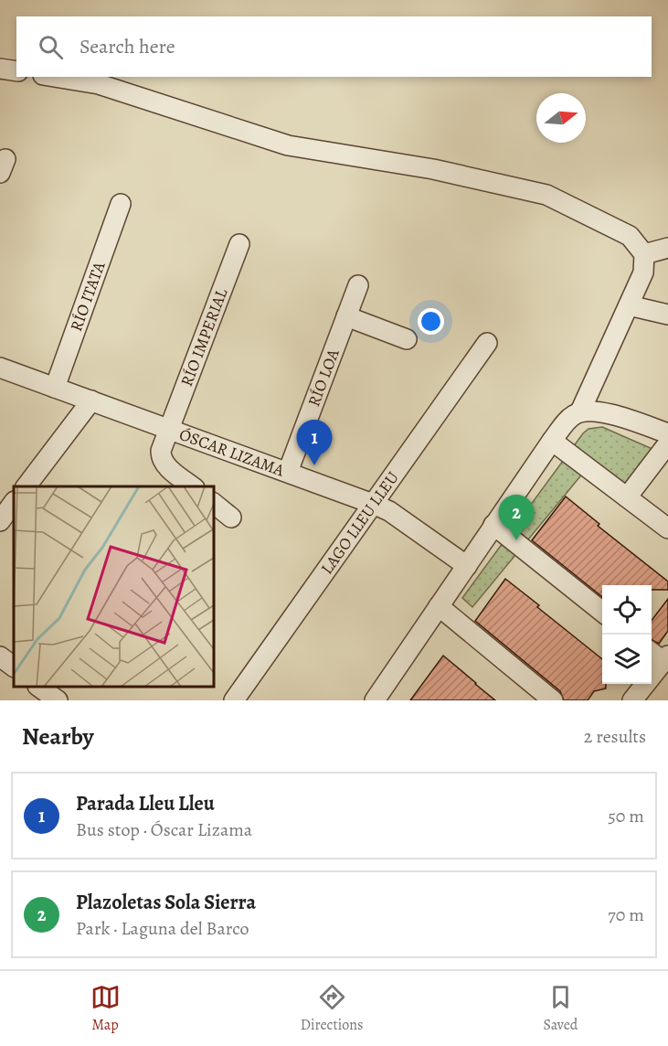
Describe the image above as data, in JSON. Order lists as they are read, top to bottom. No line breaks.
{"streets":{"street":["RÍO ITATA","RÍO IMPERIAL","RÍO LOA","ÓSCAR LIZAMA","LAGO LLEU LLEU"]},"crossings":[["RÍO ITATA","ÓSCAR LIZAMA"],["RÍO IMPERIAL","ÓSCAR LIZAMA"],["RÍO LOA","ÓSCAR LIZAMA"],["ÓSCAR LIZAMA","LAGO LLEU LLEU"]],"north":"right","page":{"search":"Search here","pins":["1","2"],"heading":["Nearby","2 results"],"list":[{"mark":"1","name":"Parada Lleu Lleu","note":"Bus stop · Óscar Lizama","value":"50 m"},{"mark":"2","name":"Plazoletas Sola Sierra","note":"Park · Laguna del Barco","value":"70 m"}],"nav":["Map","Directions","Saved"]}}
